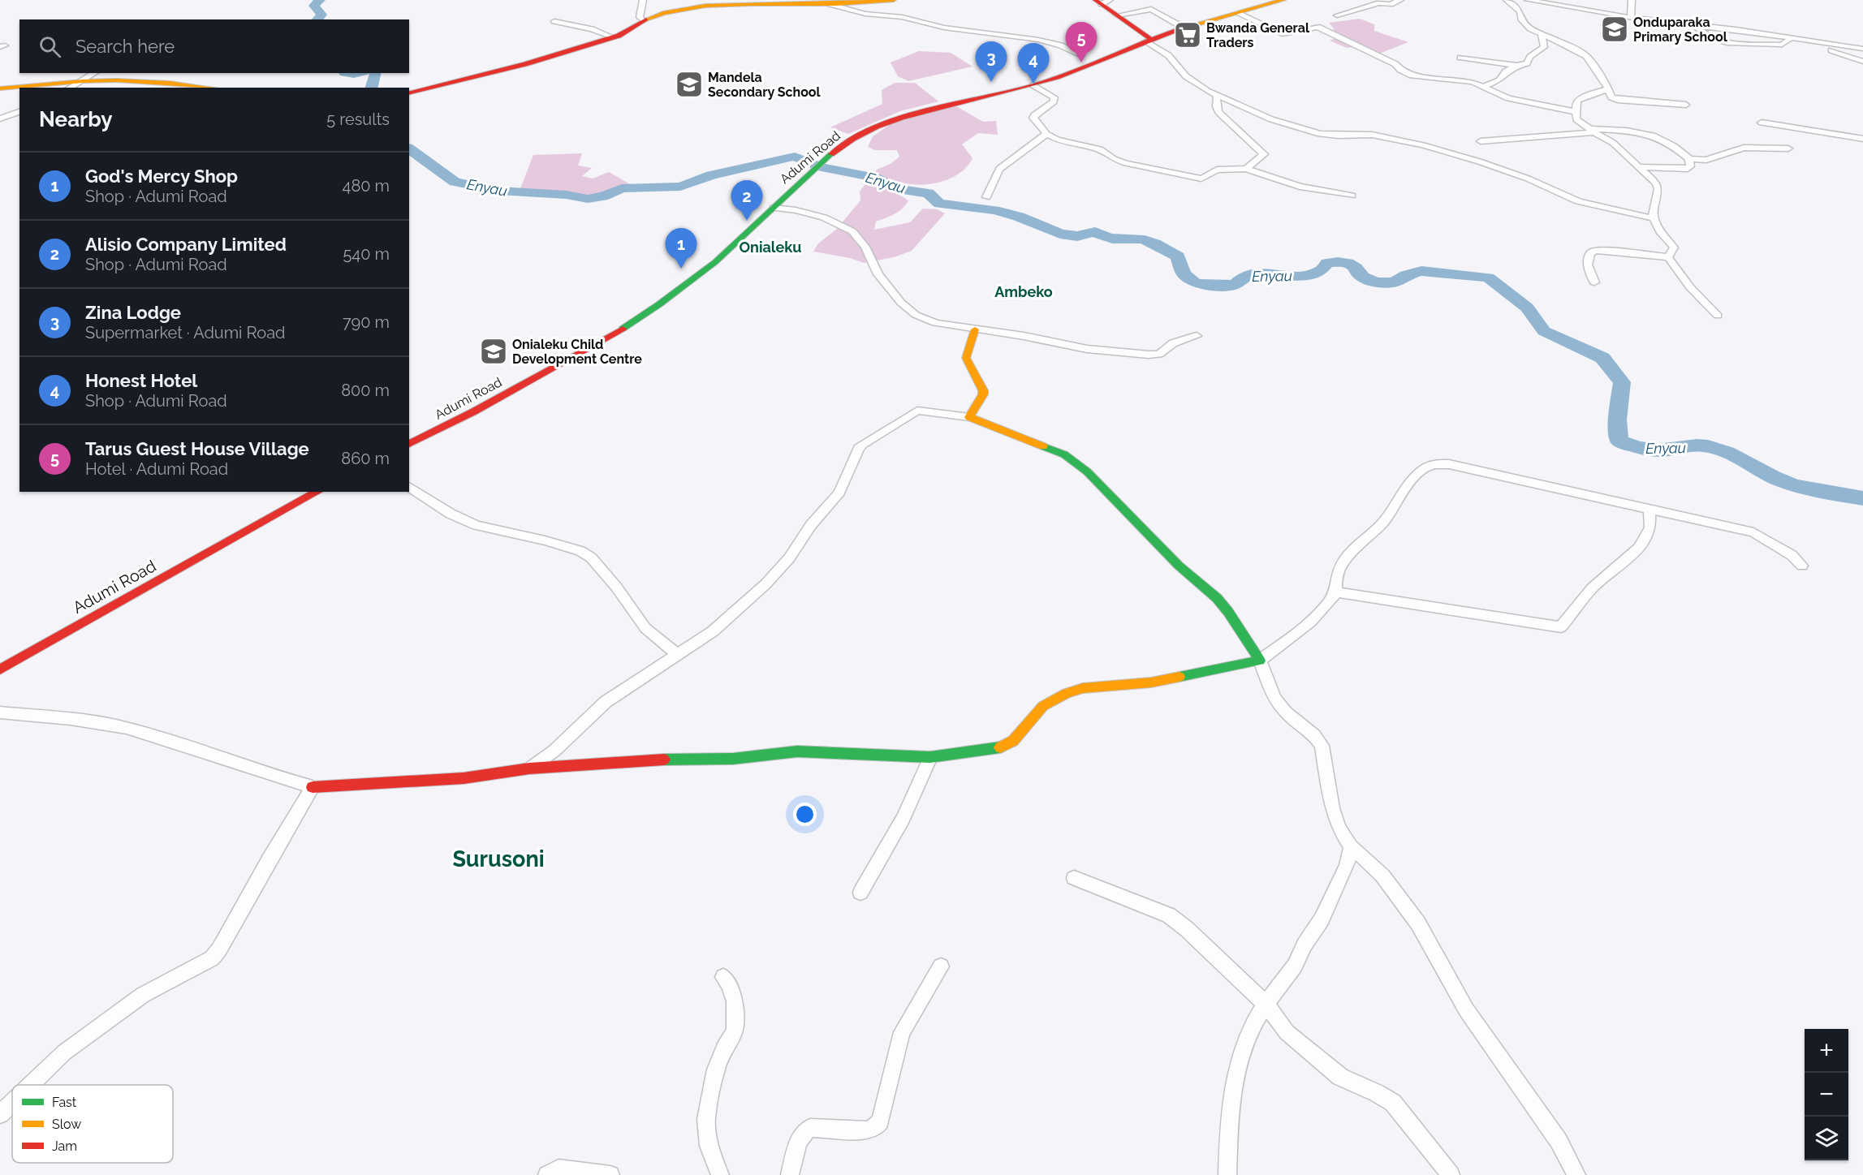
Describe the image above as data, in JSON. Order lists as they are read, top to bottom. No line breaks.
{"streets":{"street":["Adumi Road"]},"districts":["Onialeku","Ambeko","Surusoni"],"water":["Enyau"],"places":{"school or university":["Onduparaka Primary School","Mandela Secondary School","Onialeku Child Development Centre"],"supermarket":["Bwanda General Traders"]},"legend":["Fast","Slow","Jam"],"page":{"search":"Search here","pins":["5","3","4","2","1"],"heading":["Nearby","5 results"],"list":[{"mark":"1","name":"God's Mercy Shop","note":"Shop · Adumi Road","value":"480 m"},{"mark":"2","name":"Alisio Company Limited","note":"Shop · Adumi Road","value":"540 m"},{"mark":"3","name":"Zina Lodge","note":"Supermarket · Adumi Road","value":"790 m"},{"mark":"4","name":"Honest Hotel","note":"Shop · Adumi Road","value":"800 m"},{"mark":"5","name":"Tarus Guest House Village","note":"Hotel · Adumi Road","value":"860 m"}],"map_buttons":["+","−"]}}
